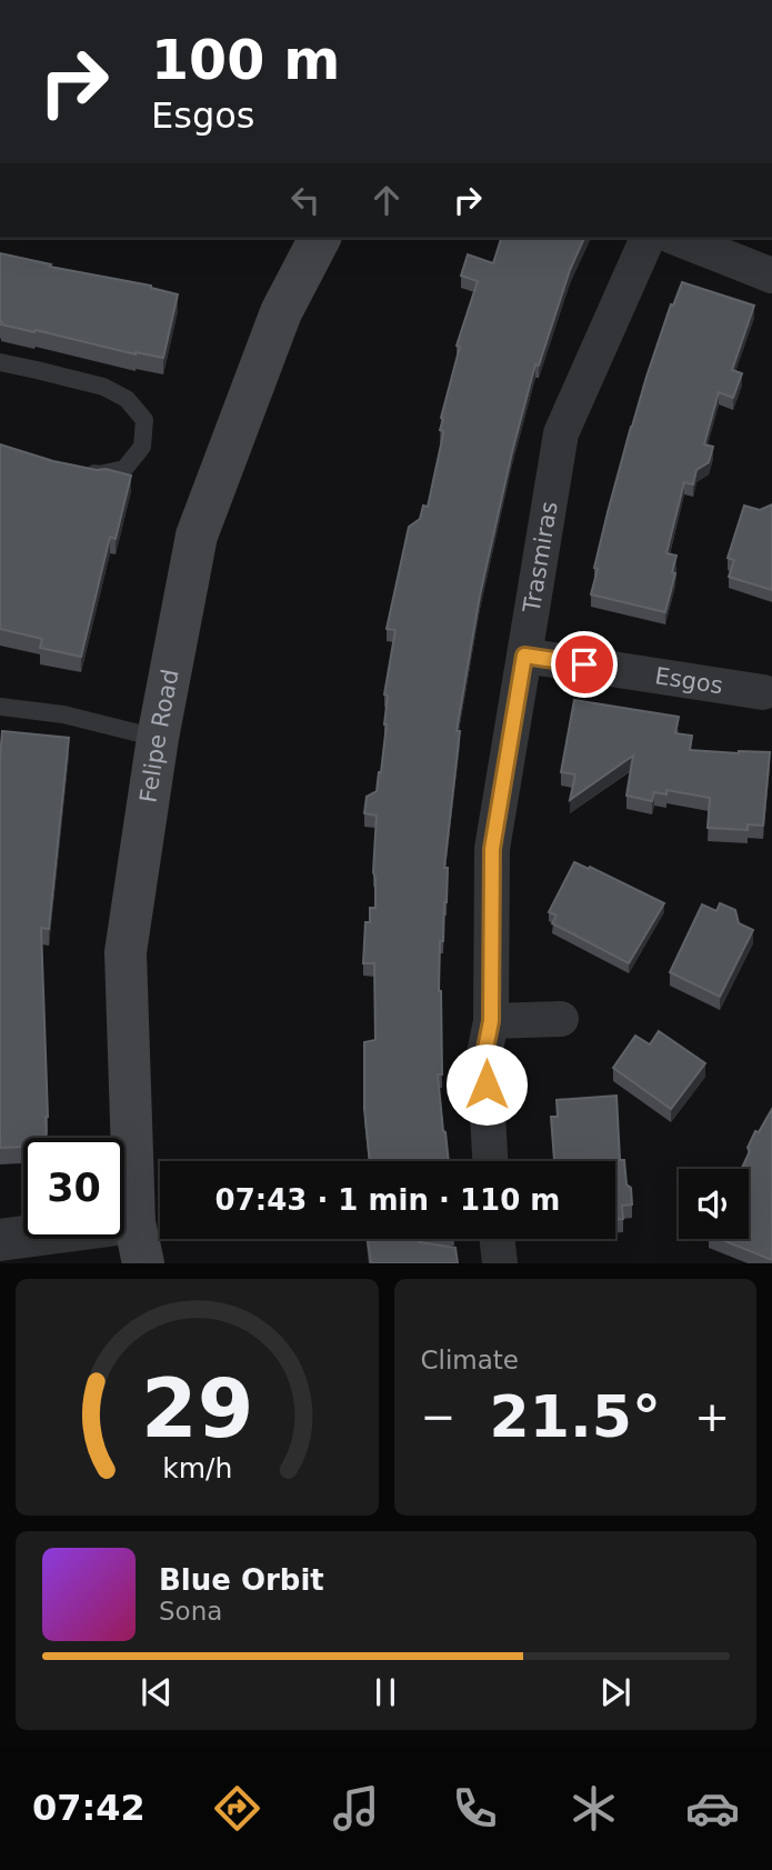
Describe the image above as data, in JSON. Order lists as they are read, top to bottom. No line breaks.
{"streets":{"main road":["Felipe Road"],"street":["Trasmiras","Esgos"]},"crossings":[["Trasmiras","Esgos"]],"page":{"turn":["100 m","Esgos"],"limit":"30","trip":"07:43 · 1 min · 110 m","tile":"Climate","heat":["−","21.5°","+"],"song":["Blue Orbit","Sona"],"tabs":"07:42","gauge":["29","km/h"]}}
